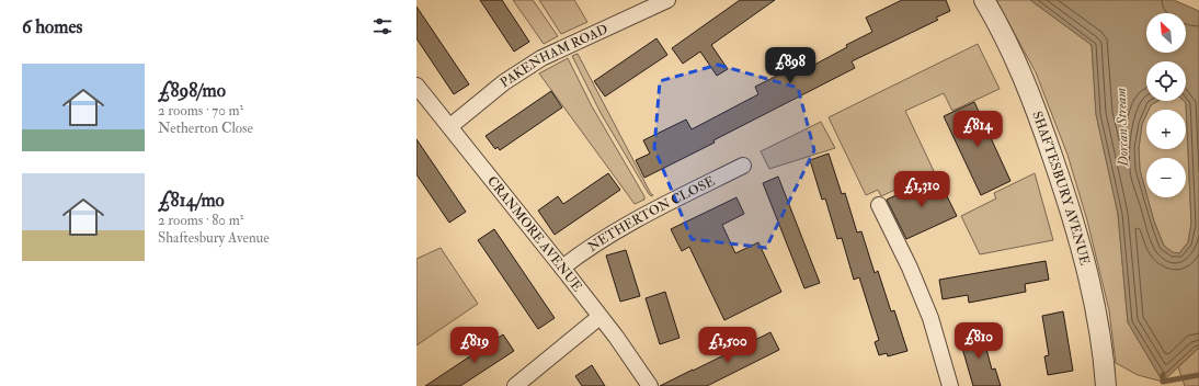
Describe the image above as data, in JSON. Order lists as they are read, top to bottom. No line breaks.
{"streets":{"street":["PAKENHAM ROAD","SHAFTESBURY AVENUE","NETHERTON CLOSE","CRANMORE AVENUE"]},"crossings":[["PAKENHAM ROAD","CRANMORE AVENUE"],["NETHERTON CLOSE","CRANMORE AVENUE"]],"water":["Dorcan Stream"],"north":"top left","page":{"heading":"6 homes","map_buttons":["+","−"],"price":["£898","£814","£1,310","£810","£819","£1,500"],"list":[{"name":"£898/mo","note":"2 rooms · 70 m² · Netherton Close"},{"name":"£814/mo","note":"2 rooms · 80 m² · Shaftesbury Avenue"}]}}
